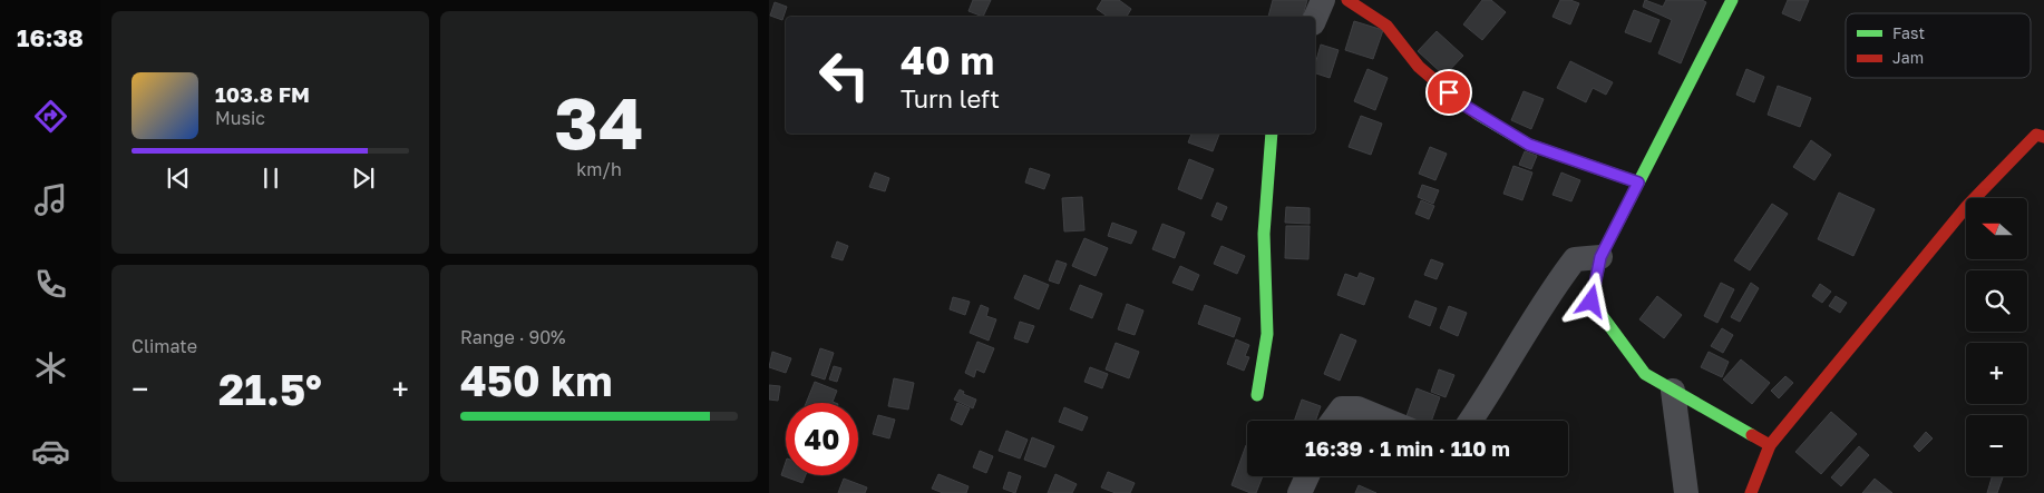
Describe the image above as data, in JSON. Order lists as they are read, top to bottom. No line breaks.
{"legend":["Fast","Jam"],"north":"left","page":{"tabs":"16:38","tile":[["34","km/h"],"Climate",["Range · 90%","450 km"]],"turn":["40 m","Turn left"],"song":["103.8 FM","Music"],"map_buttons":["+","−"],"heat":["−","21.5°","+"],"limit":"40","trip":"16:39 · 1 min · 110 m"}}
